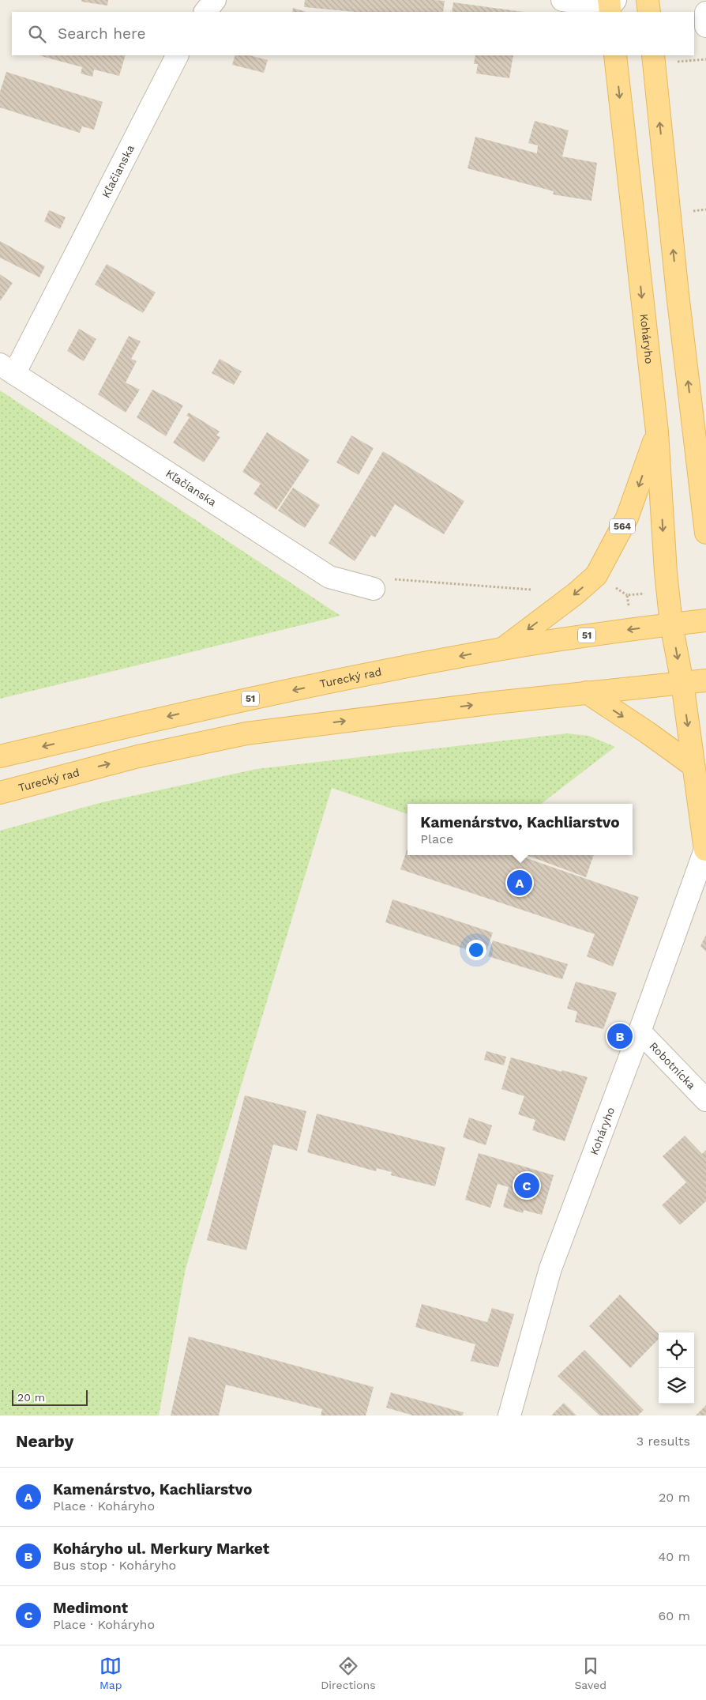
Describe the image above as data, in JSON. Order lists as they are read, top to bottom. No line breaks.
{"streets":{"main road":["Koháryho","564","51","Turecký rad"],"street":["Kľačianska","Robotnícka"]},"crossings":[["Koháryho","564"],["Koháryho","Turecký rad"],["Koháryho","Robotnícka"],["564","Turecký rad"]],"scale_bar":"20 m","page":{"search":"Search here","popup":["Kamenárstvo, Kachliarstvo","Place"],"pins":["A","B","C"],"scale":"20 m","heading":["Nearby","3 results"],"list":[{"mark":"A","name":"Kamenárstvo, Kachliarstvo","note":"Place · Koháryho","value":"20 m"},{"mark":"B","name":"Koháryho ul. Merkury Market","note":"Bus stop · Koháryho","value":"40 m"},{"mark":"C","name":"Medimont","note":"Place · Koháryho","value":"60 m"}],"nav":["Map","Directions","Saved"]}}
